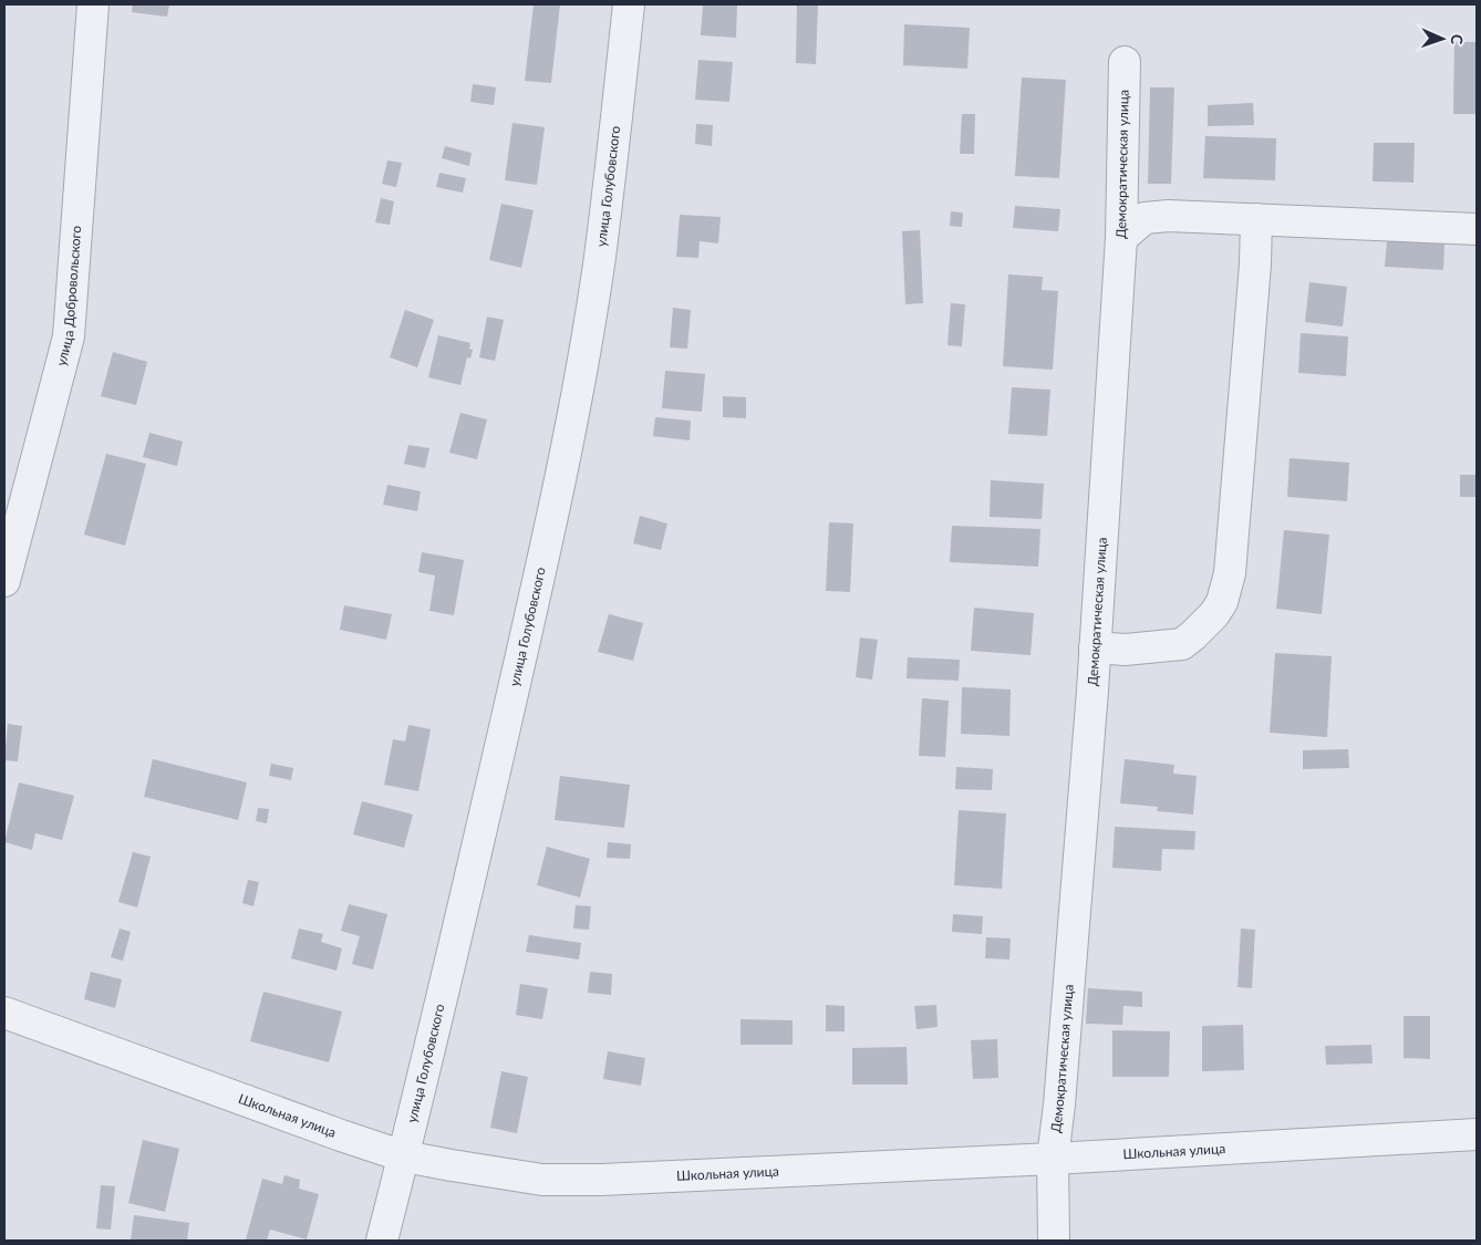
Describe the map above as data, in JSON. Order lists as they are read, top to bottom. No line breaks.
{"streets":{"street":["Демократическая улица","улица Голубовского","улица Добровольского","Школьная улица"]},"crossings":[["Демократическая улица","Школьная улица"],["улица Голубовского","Школьная улица"]],"north":"right"}
